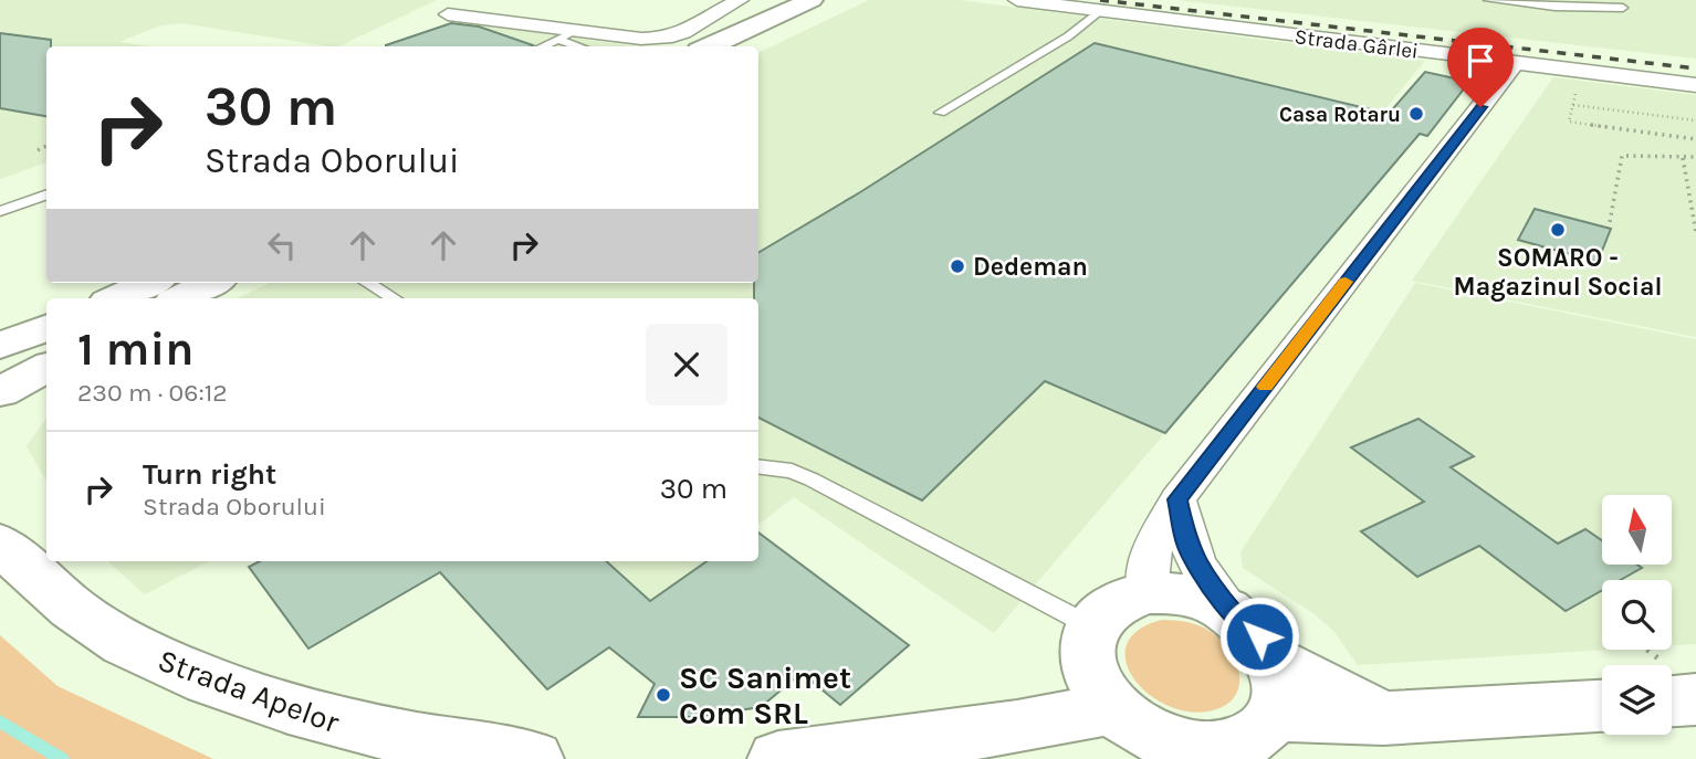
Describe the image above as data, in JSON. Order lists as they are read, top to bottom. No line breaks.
{"streets":{"street":["Strada Gârlei","Strada Apelor"]},"places":["Casa Rotaru","SOMARO - Magazinul Social","Dedeman","SC Sanimet Com SRL"],"north":"top","page":{"turn":["30 m","Strada Oborului"],"heading":["1 min","230 m · 06:12"],"list":[{"name":"Turn right","note":"Strada Oborului","value":"30 m"}]}}
